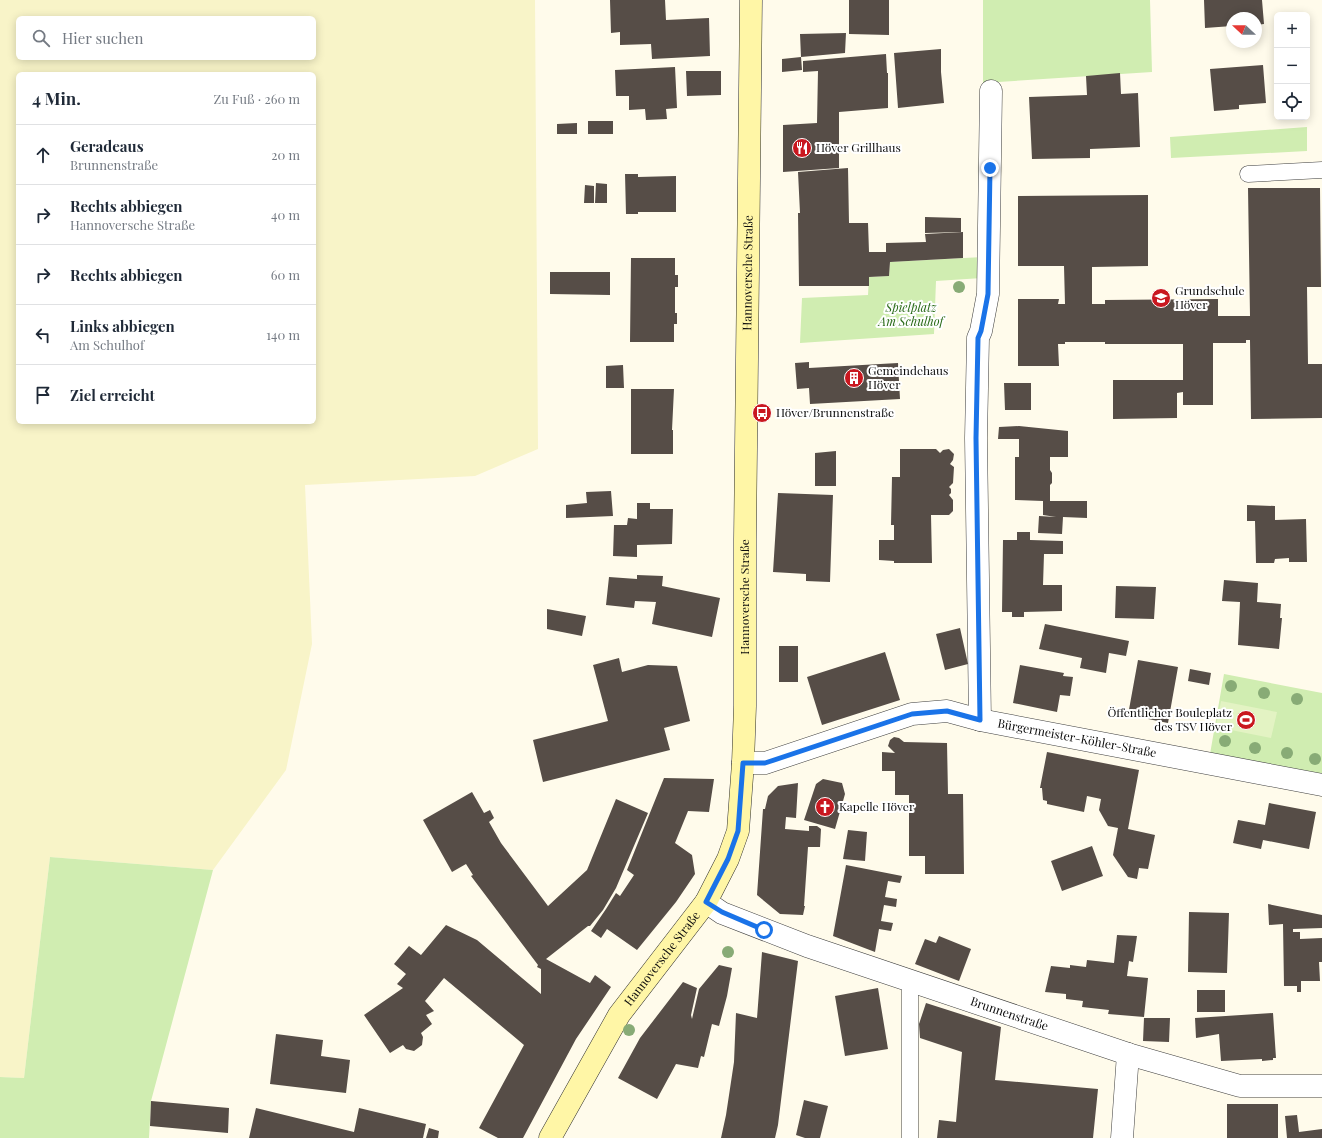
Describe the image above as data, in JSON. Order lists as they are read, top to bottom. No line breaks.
{"streets":{"street":["Hannoversche Straße","Bürgermeister-Köhler-Straße","Brunnenstraße"]},"crossings":[["Hannoversche Straße","Bürgermeister-Köhler-Straße"],["Hannoversche Straße","Brunnenstraße"]],"parks":["Spielplatz Am Schulhof"],"places":{"restaurant":["Höver Grillhaus"],"school or university":["Grundschule Höver"],"building":["Gemeindehaus Höver"],"bus stop":["Höver/Brunnenstraße"],"sports":["Öffentlicher Bouleplatz des TSV Höver"],"church":["Kapelle Höver"]},"north":"left","page":{"map_buttons":["+","−"],"search":"Hier suchen","heading":["4 Min.","Zu Fuß · 260 m"],"list":[["Geradeaus","Brunnenstraße","20 m"],["Rechts abbiegen","Hannoversche Straße","40 m"],["Rechts abbiegen","60 m"],["Links abbiegen","Am Schulhof","140 m"],"Ziel erreicht"]}}
